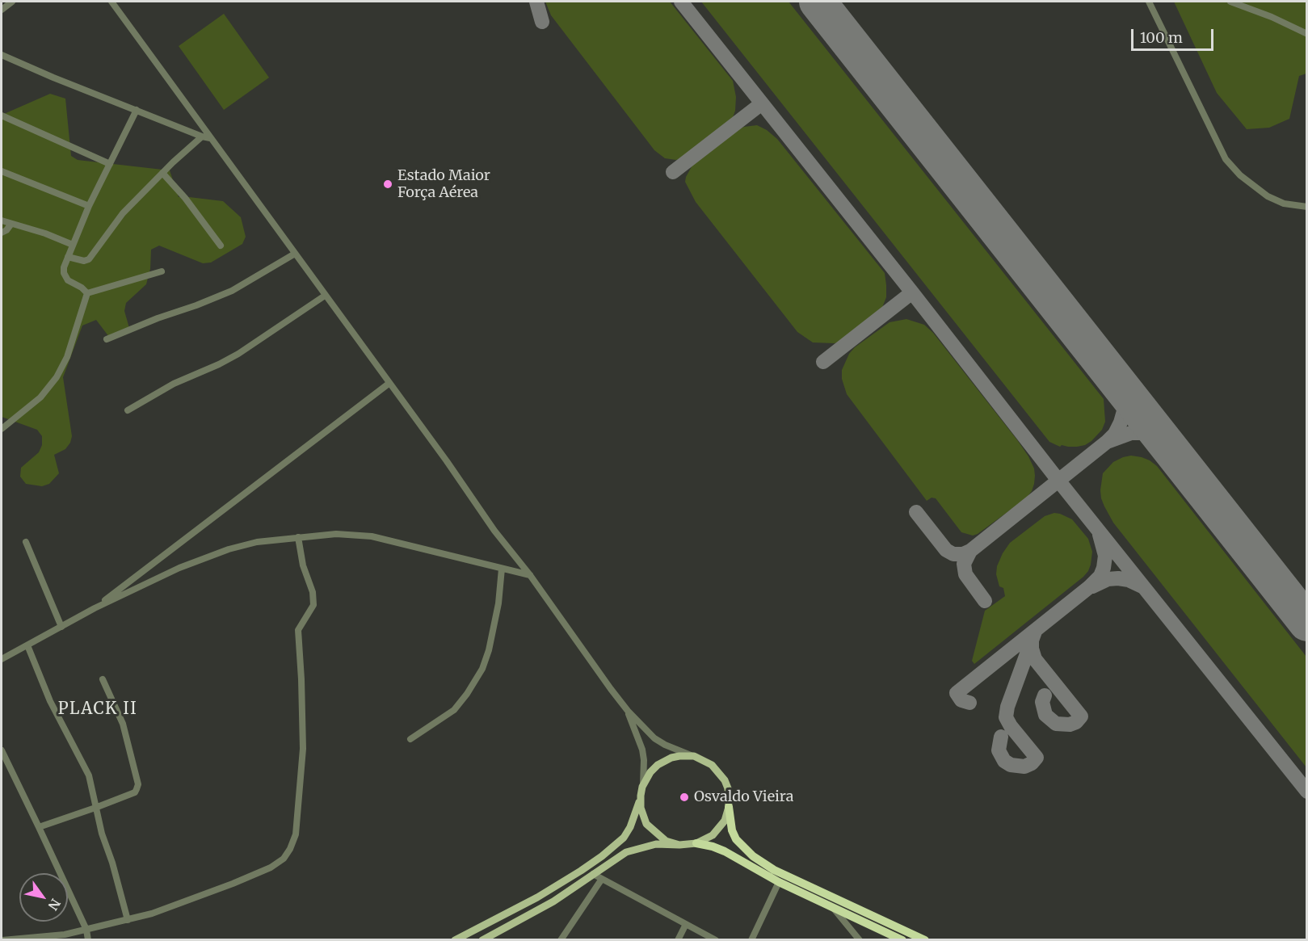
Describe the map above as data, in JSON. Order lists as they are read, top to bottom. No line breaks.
{"districts":["PLACK II"],"places":["Estado Maior Força Aérea","Osvaldo Vieira"],"scale_bar":"100 m","north":"bottom right"}
